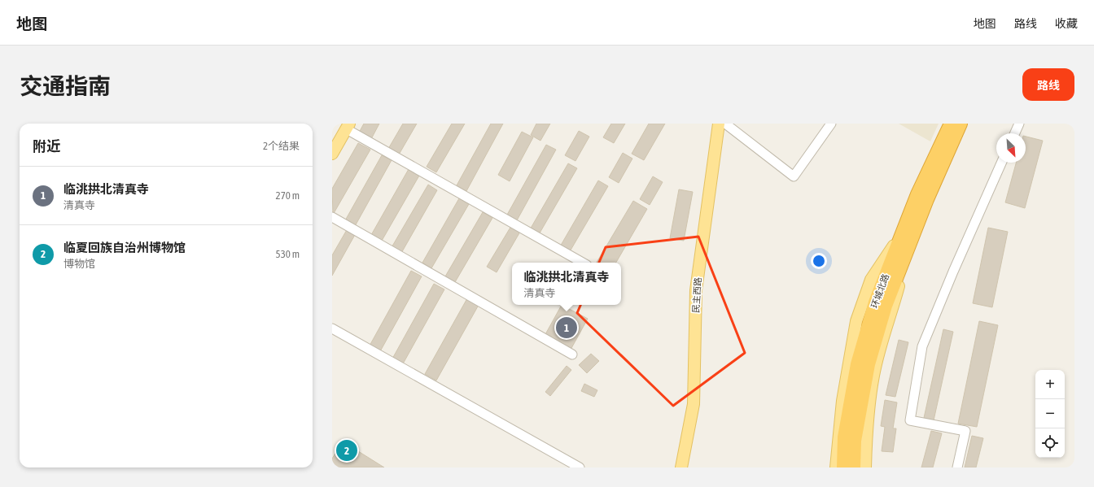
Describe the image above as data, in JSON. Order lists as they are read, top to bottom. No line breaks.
{"streets":{"highway":["环城北路"],"main road":["民主西路"]},"north":"bottom right","page":{"header":"地图","nav":["地图","路线","收藏"],"title":"交通指南","buttons":"路线","heading":["附近","2个结果"],"list":[{"mark":"1","name":"临洮拱北清真寺","note":"清真寺","value":"270 m"},{"mark":"2","name":"临夏回族自治州博物馆","note":"博物馆","value":"530 m"}],"popup":["临洮拱北清真寺","清真寺"],"pins":["1","2"],"map_buttons":["+","−"]}}
